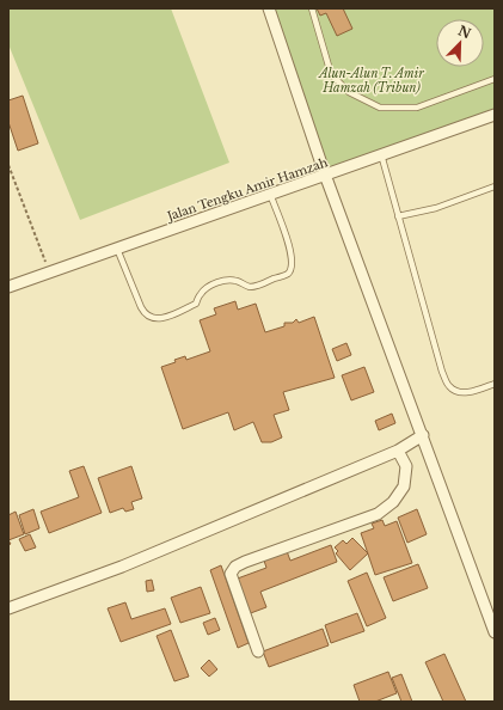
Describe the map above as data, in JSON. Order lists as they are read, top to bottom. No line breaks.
{"streets":{"street":["Jalan Tengku Amir Hamzah"]},"parks":["Alun-Alun T. Amir Hamzah (Tribun)"],"north":"top right"}
